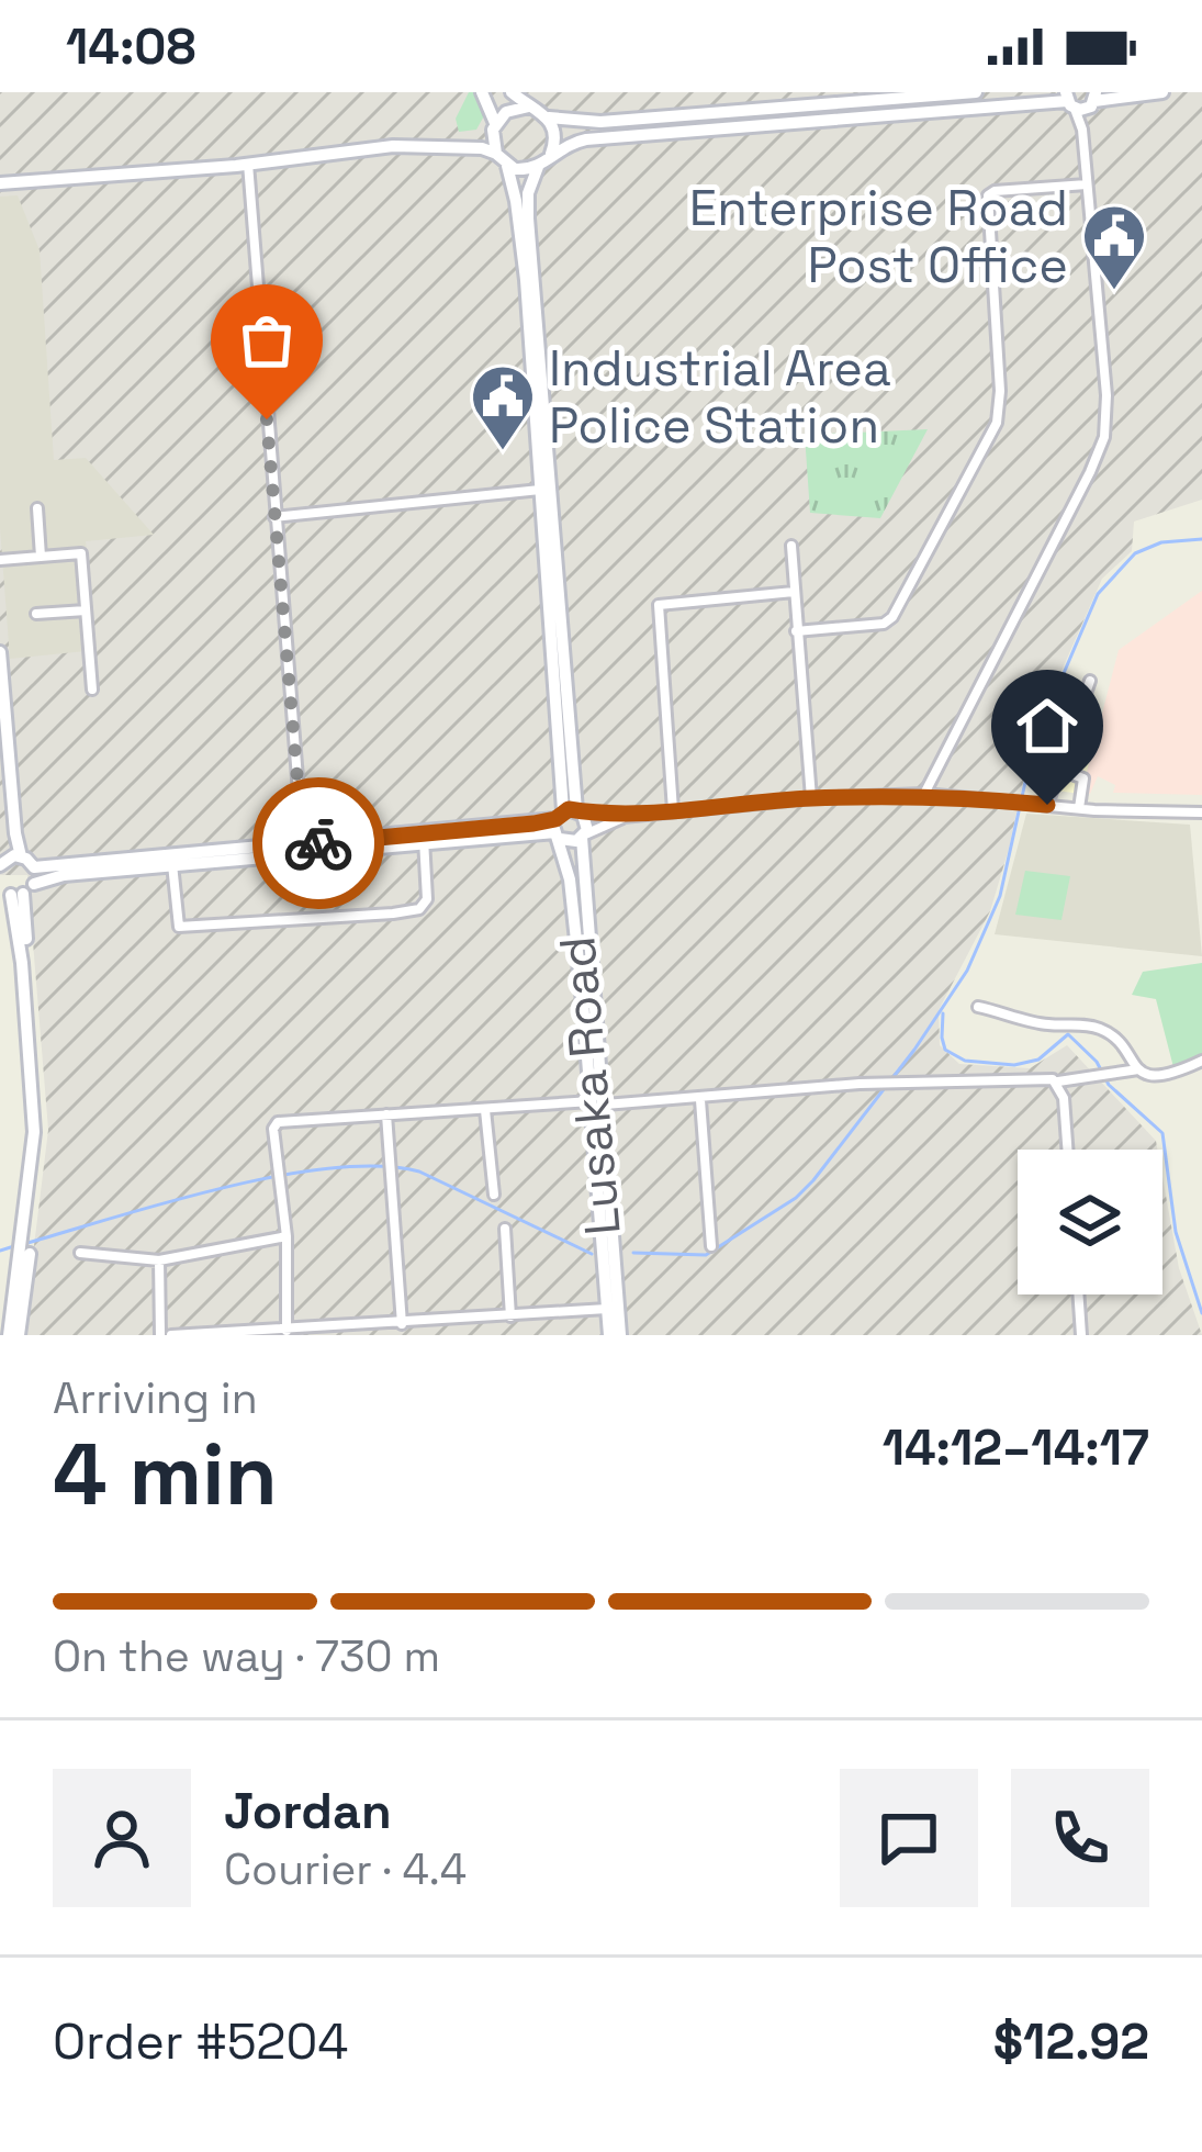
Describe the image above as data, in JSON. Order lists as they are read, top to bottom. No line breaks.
{"streets":{"main road":["Lusaka Road"]},"places":{"public building":["Enterprise Road Post Office","Industrial Area Police Station"]},"page":{"status":"14:08","heading":["4 min","Arriving in","14:12–14:17"],"panel":["Jordan","Courier · 4.4","Order #5204","$12.92"],"bar":"On the way · 730 m"}}
